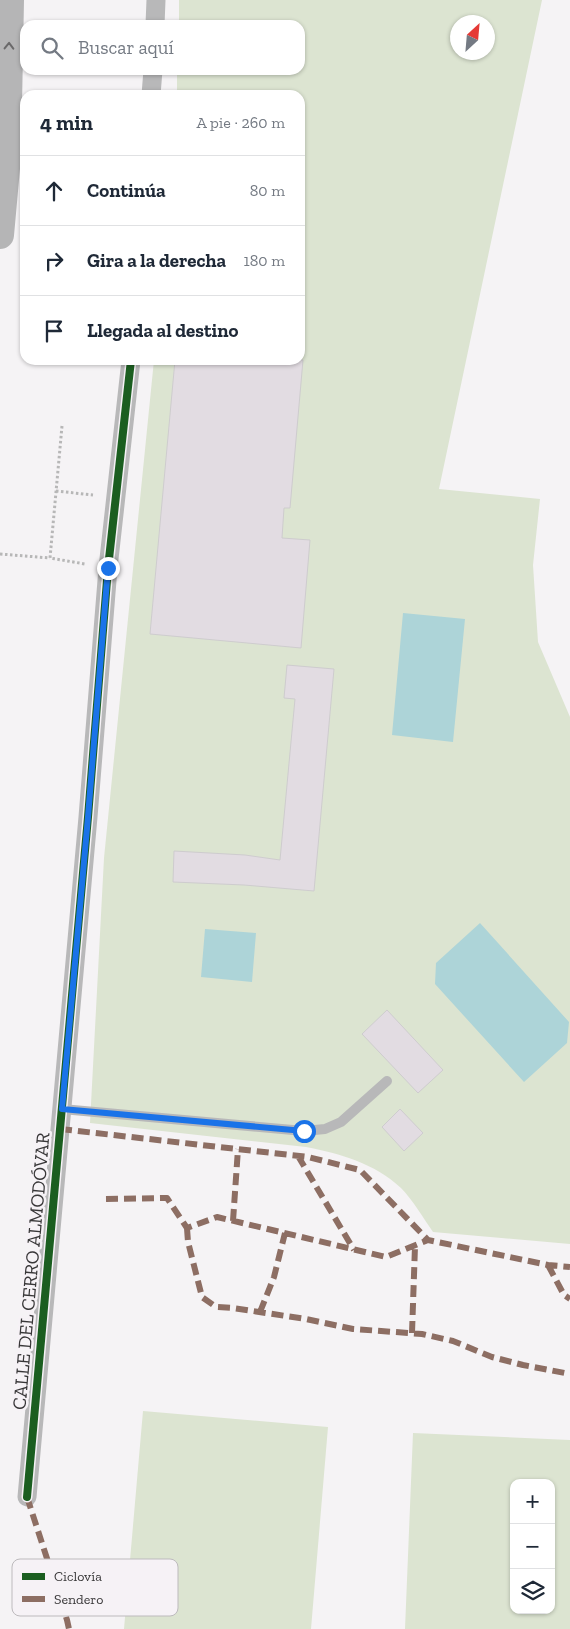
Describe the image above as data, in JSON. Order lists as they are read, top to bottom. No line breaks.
{"streets":{"street":["CALLE DEL CERRO ALMODÓVAR"]},"legend":["Ciclovía","Sendero"],"north":"top right","page":{"search":"Buscar aquí","heading":["4 min","A pie · 260 m"],"list":[["Continúa","80 m"],["Gira a la derecha","180 m"],"Llegada al destino"],"map_buttons":["+","−"]}}
